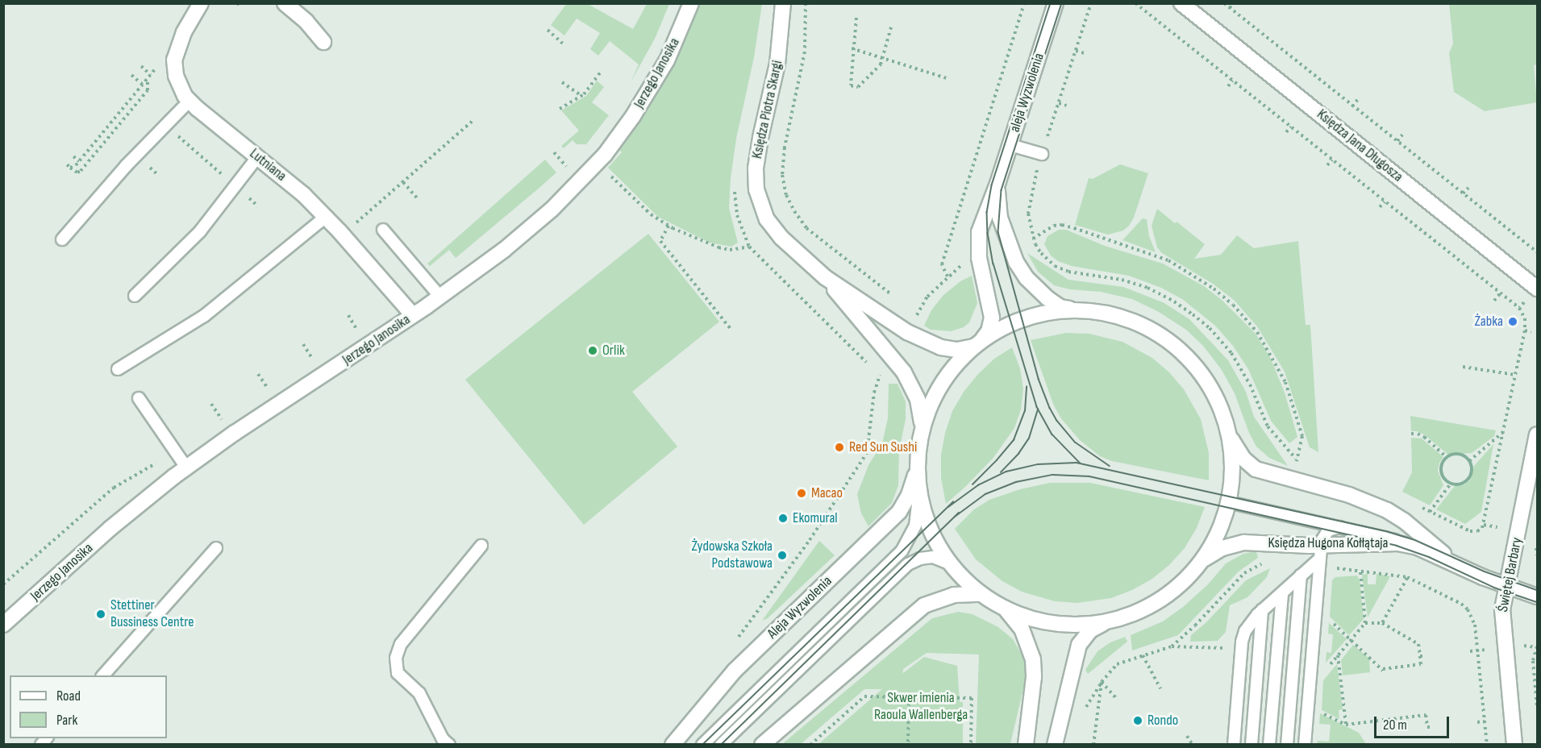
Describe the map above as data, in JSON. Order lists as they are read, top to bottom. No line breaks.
{"streets":{"street":["Jerzego Janosika","aleja Wyzwolenia","Księdza Piotra Skargi","Księdza Jana Długosza","Lutniana","Księdza Hugona Kołłątaja","Świętej Barbary","Aleja Wyzwolenia"]},"crossings":[["Jerzego Janosika","Lutniana"],["aleja Wyzwolenia","Księdza Piotra Skargi"],["Księdza Hugona Kołłątaja","Świętej Barbary"]],"parks":["Skwer imienia Raoula Wallenberga"],"places":["Żabka","Orlik","Red Sun Sushi","Macao","Ekomural","Żydowska Szkoła Podstawowa","Stettiner Bussiness Centre","Rondo"],"legend":["Road","Park"],"scale_bar":"20 m"}
